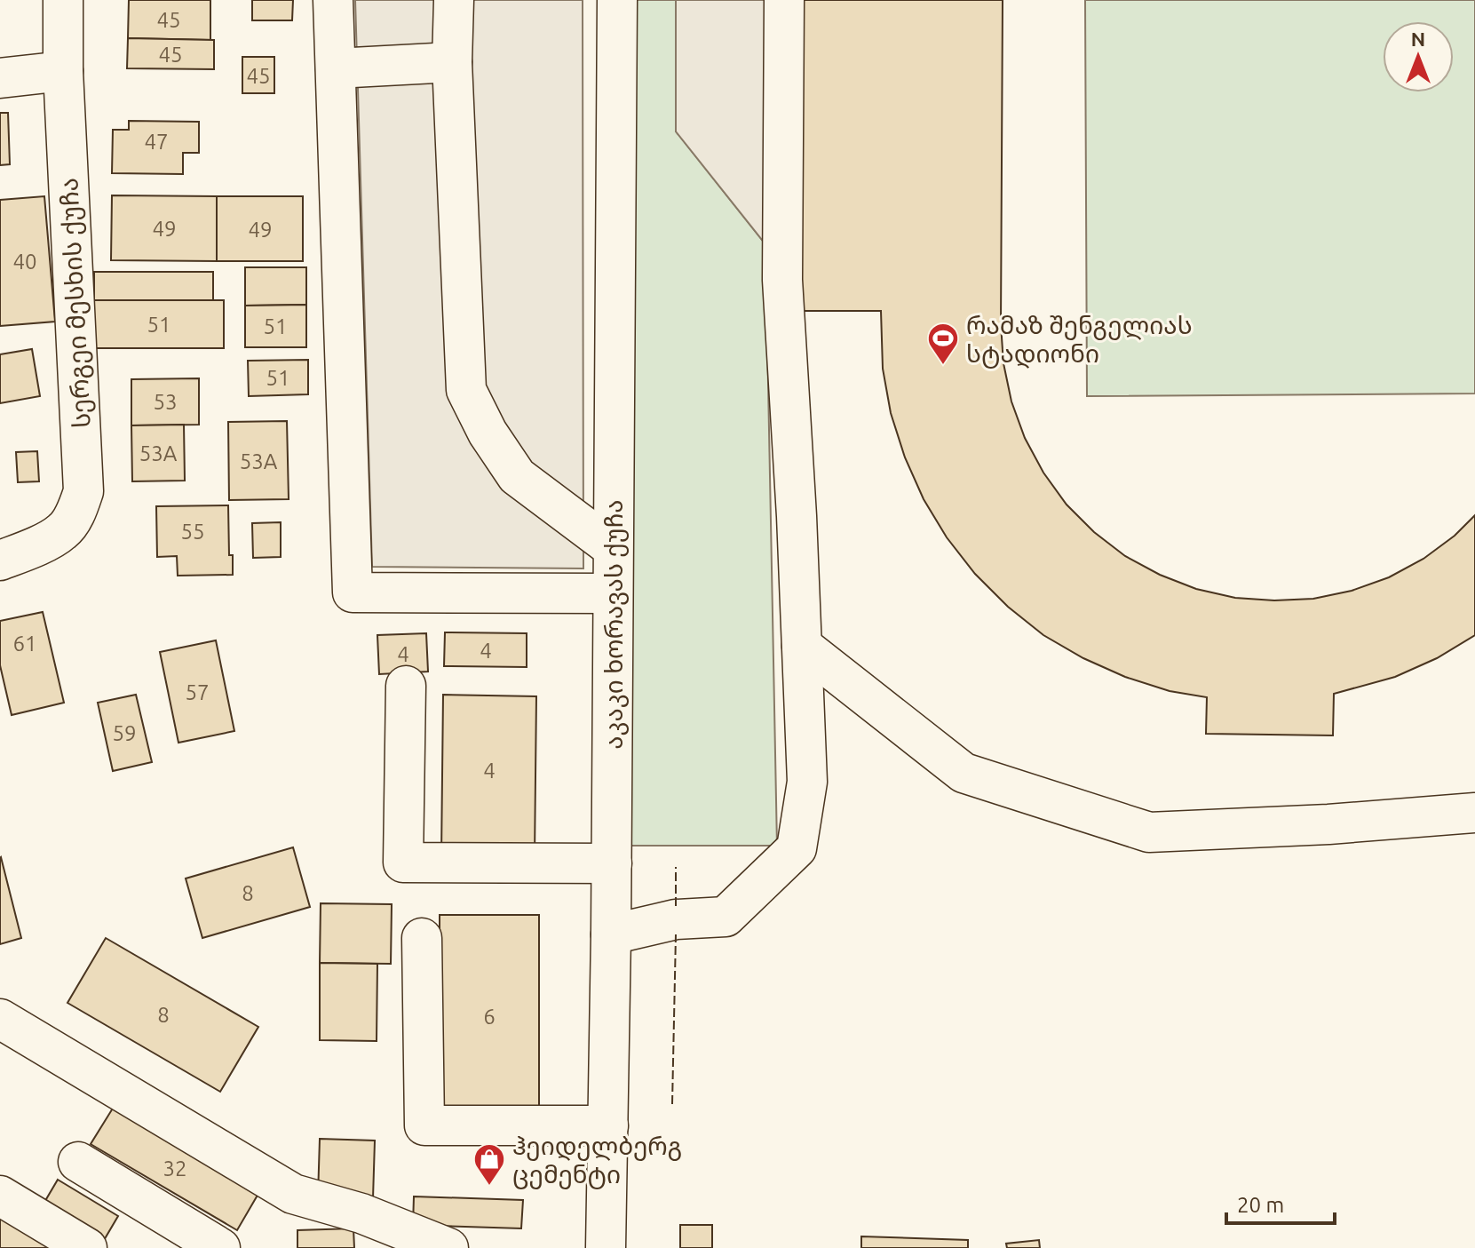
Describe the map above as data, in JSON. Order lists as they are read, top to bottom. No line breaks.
{"streets":{"street":["სერგეი მესხის ქუჩა","აკაკი ხორავას ქუჩა"]},"places":{"sports":["რამაზ შენგელიას სტადიონი"],"shop":["ჰეიდელბერგ ცემენტი"]},"house_numbers":["45","45","45","47","49","49","40","51","51","51","53","53A","53A","55","61","4","4","57","59","4","8","8","6","32"],"scale_bar":"20 m","north":"top"}
